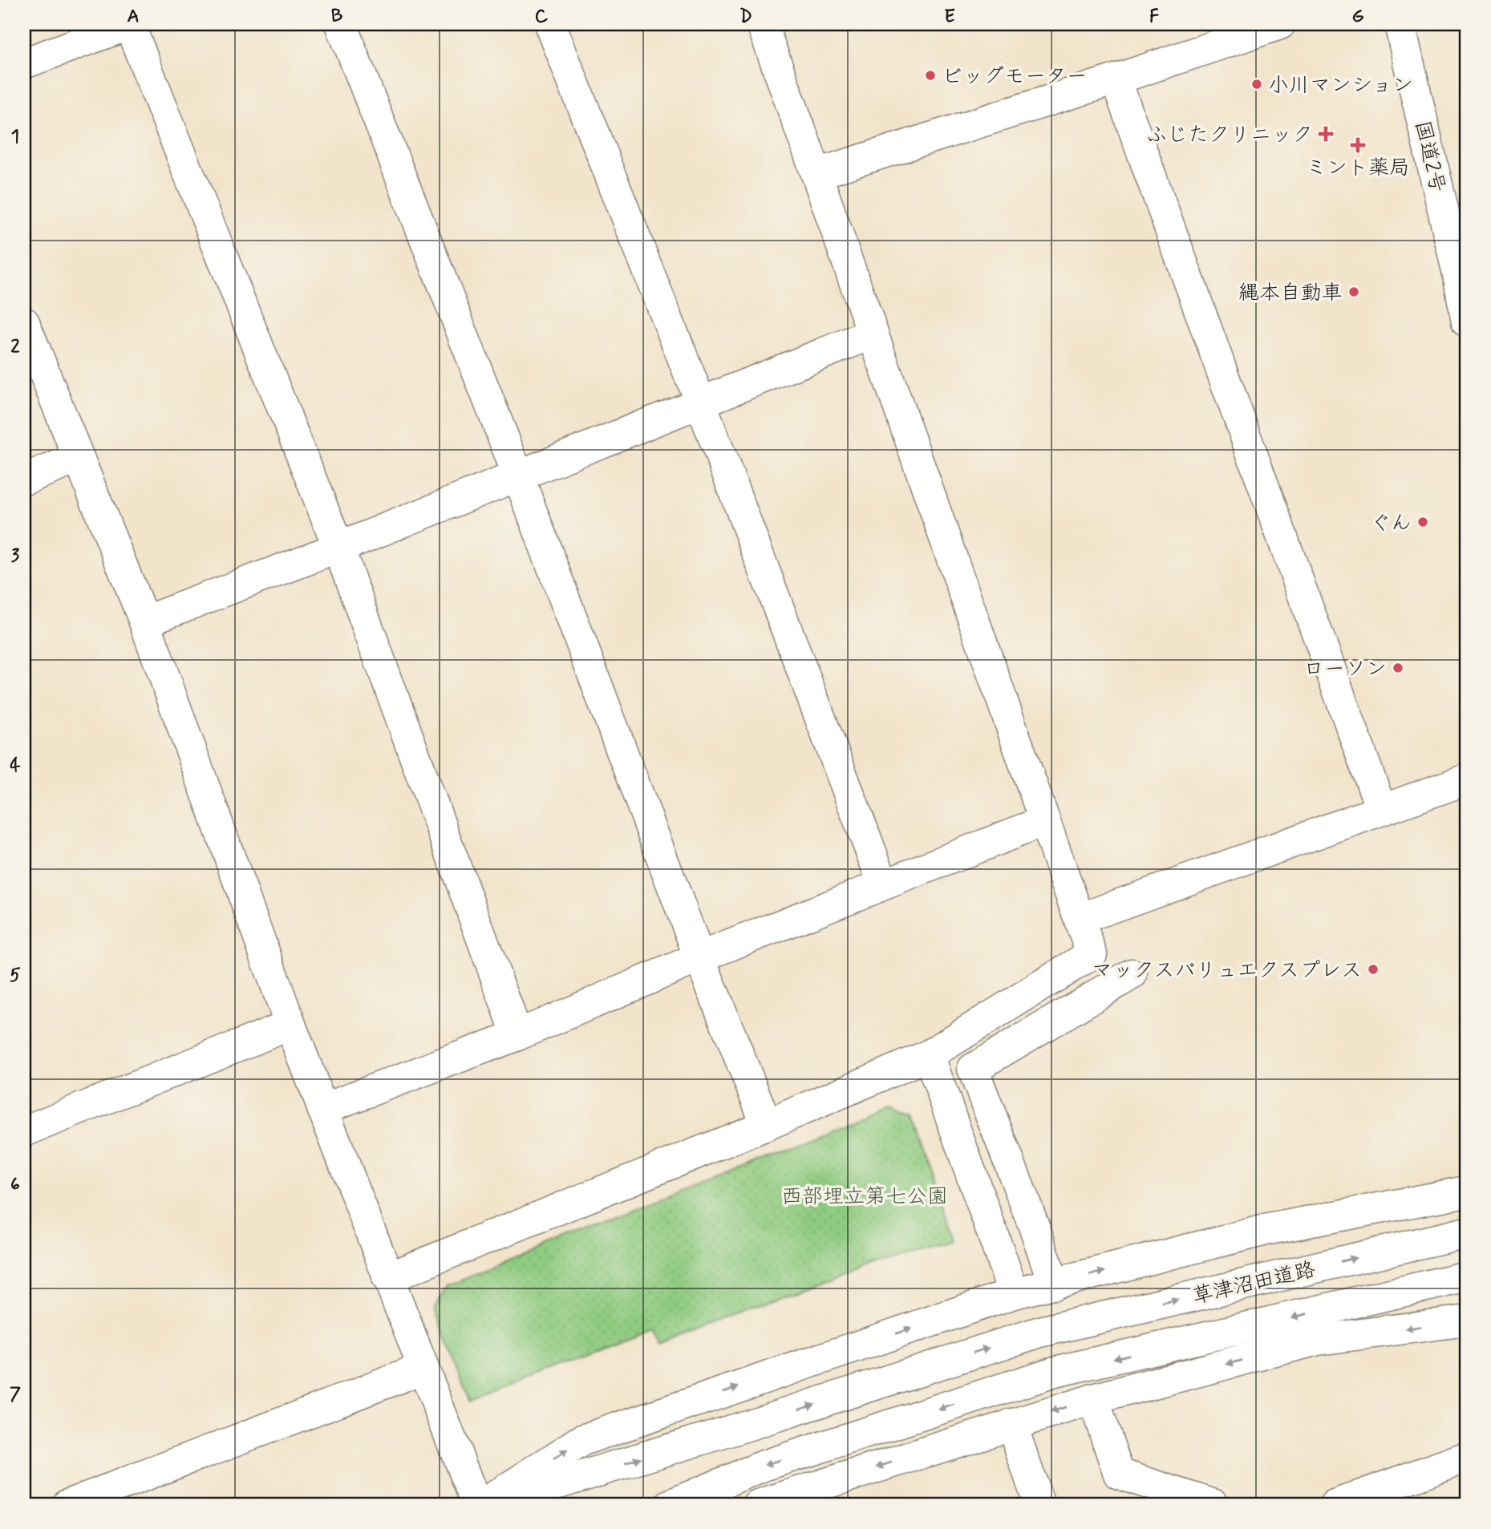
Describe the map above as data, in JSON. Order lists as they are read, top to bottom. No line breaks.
{"streets":{"main road":["国道2号","草津沼田道路"]},"parks":["西部埋立第七公園"],"places":{"other":["ビッグモーター","小川マンション","縄本自動車","ぐん","ローソン","マックスバリュエクスプレス"],"health":["ふじたクリニック","ミント薬局"]},"grid":{"columns":["A","B","C","D","E","F","G"],"rows":["1","2","3","4","5","6","7"]}}
